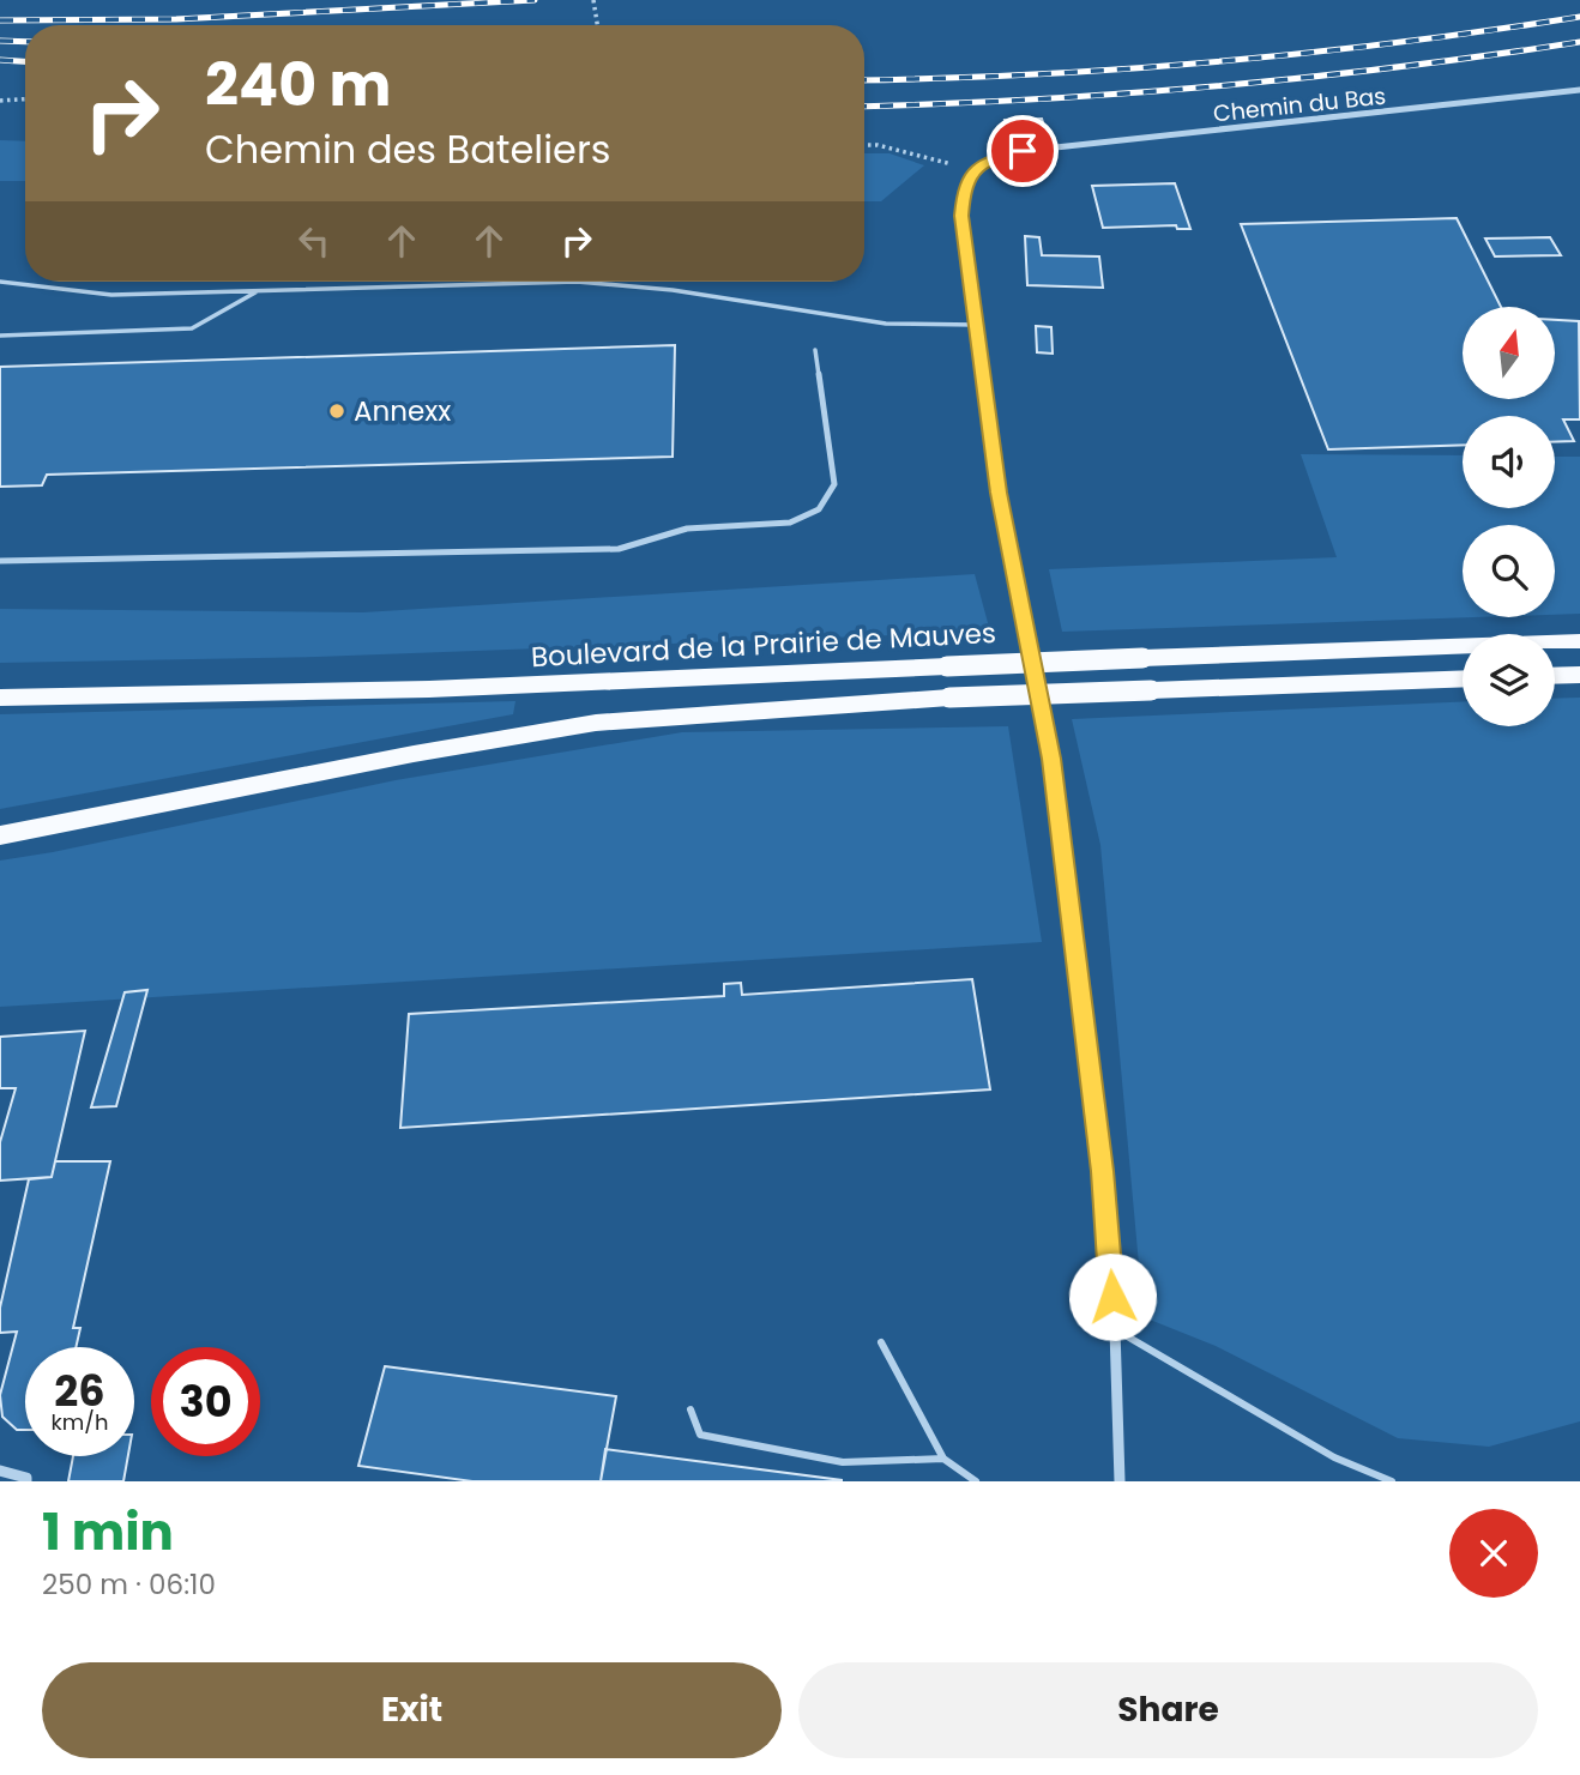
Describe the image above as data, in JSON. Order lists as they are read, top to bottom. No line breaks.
{"streets":{"main road":["Boulevard de la Prairie de Mauves"],"street":["Chemin du Bas"]},"places":["Annexx"],"north":"top","page":{"turn":["240 m","Chemin des Bateliers"],"speed":"26 km/h","limit":"30","heading":["1 min","250 m · 06:10"],"buttons":["Exit","Share"]}}
